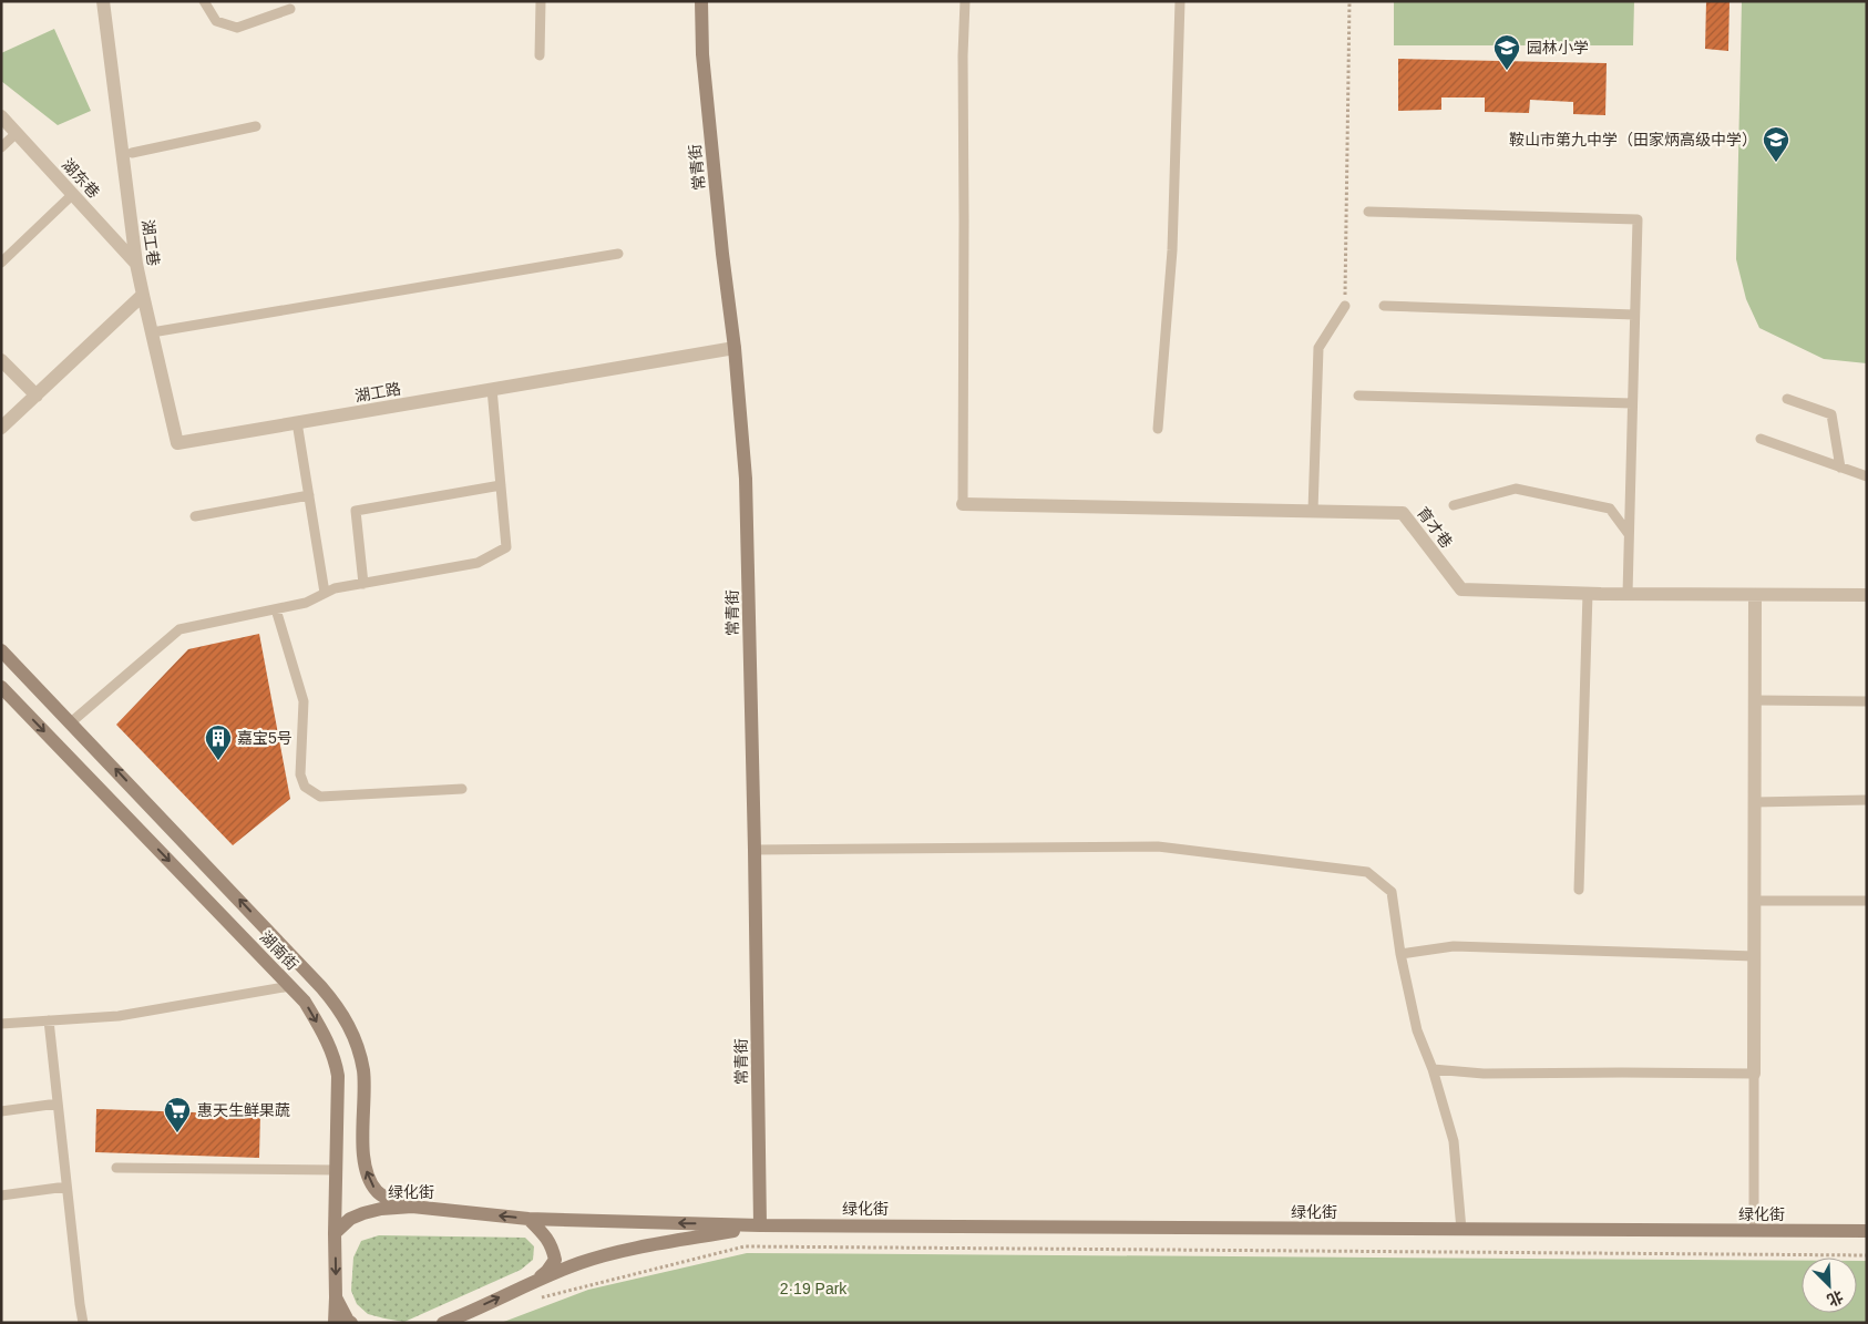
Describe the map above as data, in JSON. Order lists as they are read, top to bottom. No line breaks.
{"streets":{"main road":["常青街","湖南街","绿化街"],"street":["湖东巷","湖工巷","湖工路","育才巷"]},"crossings":[["常青街","湖工路"],["常青街","绿化街"],["湖东巷","湖工巷"],["湖工巷","湖工路"],["湖南街","绿化街"]],"parks":["2·19 Park"],"places":{"school or university":["园林小学","鞍山市第九中学（田家炳高级中学）"],"building":["嘉宝5号"],"supermarket":["惠天生鲜果蔬"]},"north":"bottom right"}
